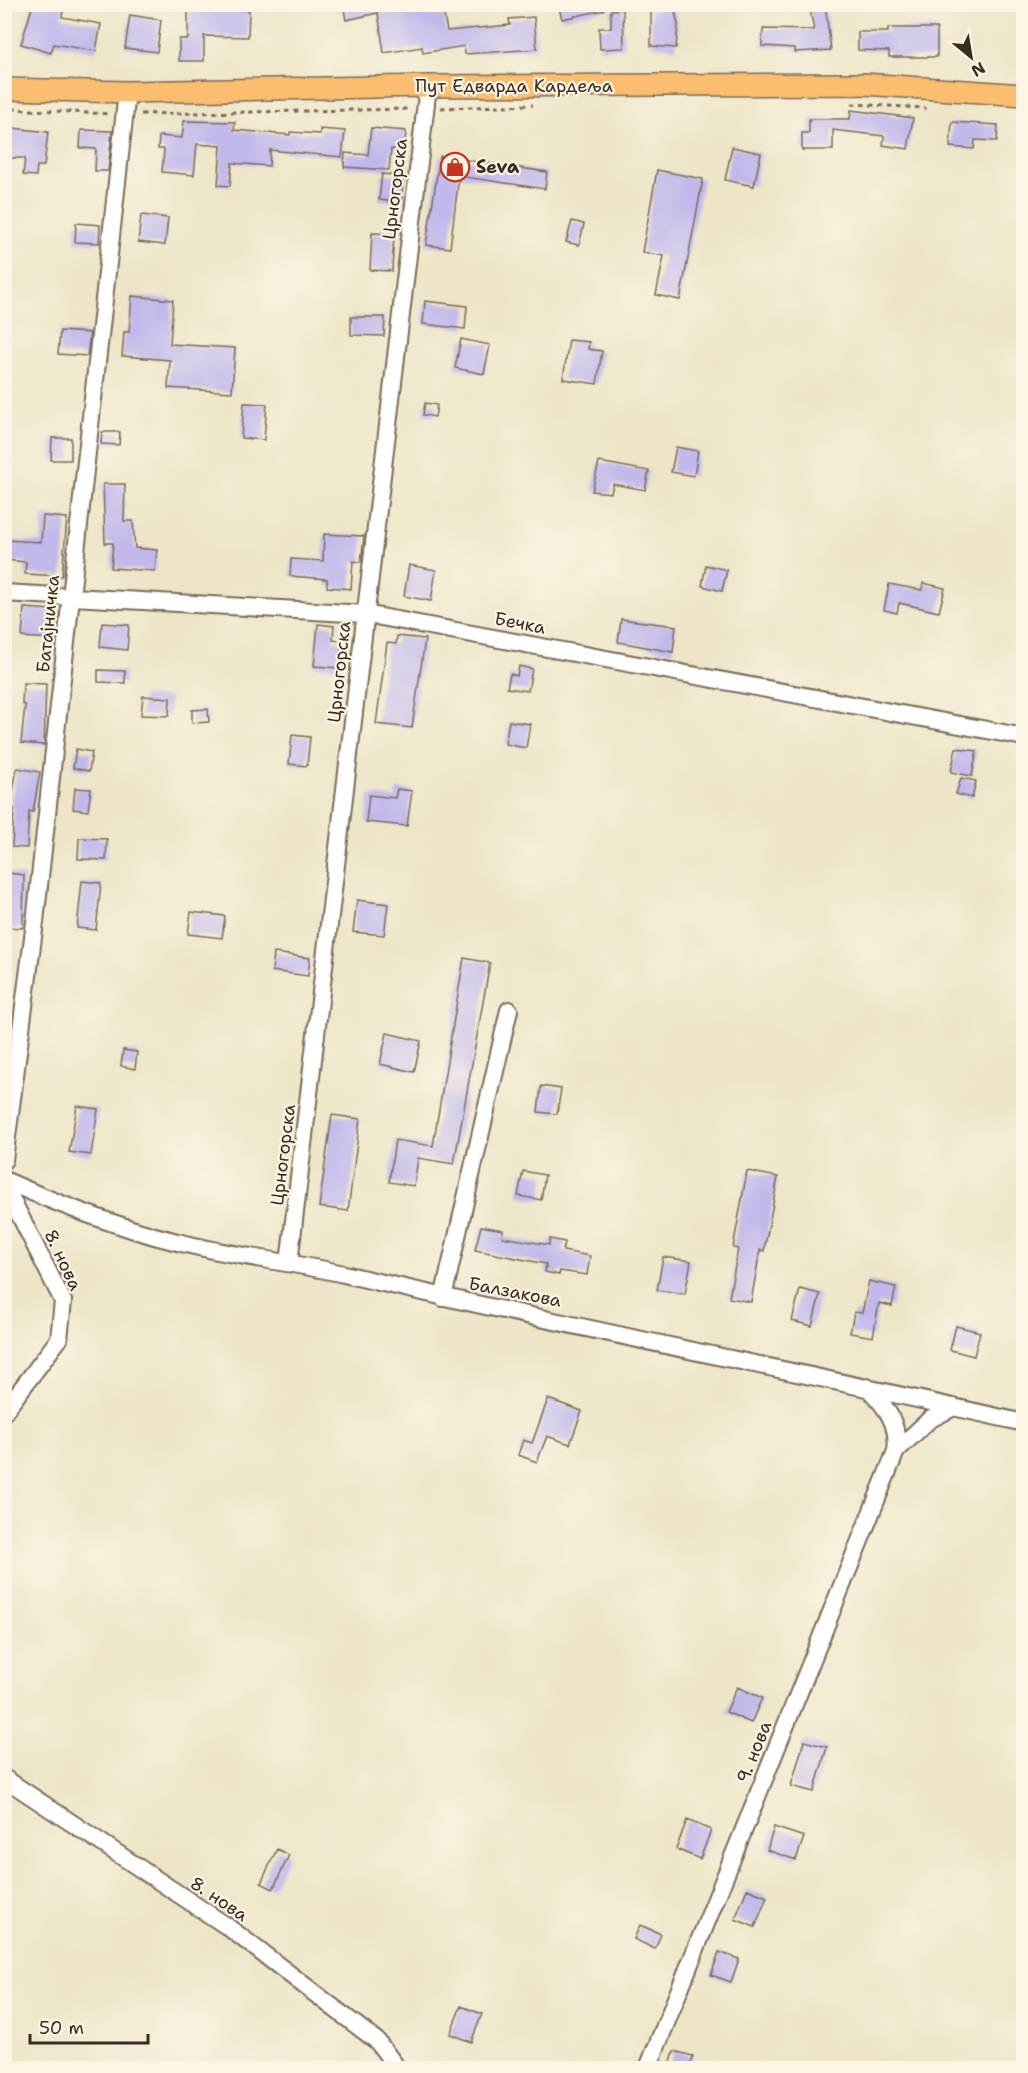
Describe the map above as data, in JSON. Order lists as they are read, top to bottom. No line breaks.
{"streets":{"main road":["Пут Едварда Кардеља"],"street":["Црногорска","Бечка","Батајничка","8. нова","Балзакова","9. нова"]},"crossings":[["Пут Едварда Кардеља","Црногорска"],["Пут Едварда Кардеља","Батајничка"],["Црногорска","Бечка"],["Црногорска","Балзакова"],["Бечка","Батајничка"],["8. нова","Балзакова"],["Балзакова","9. нова"]],"places":{"shop":["Seva"]},"scale_bar":"50 m","north":"bottom right"}
